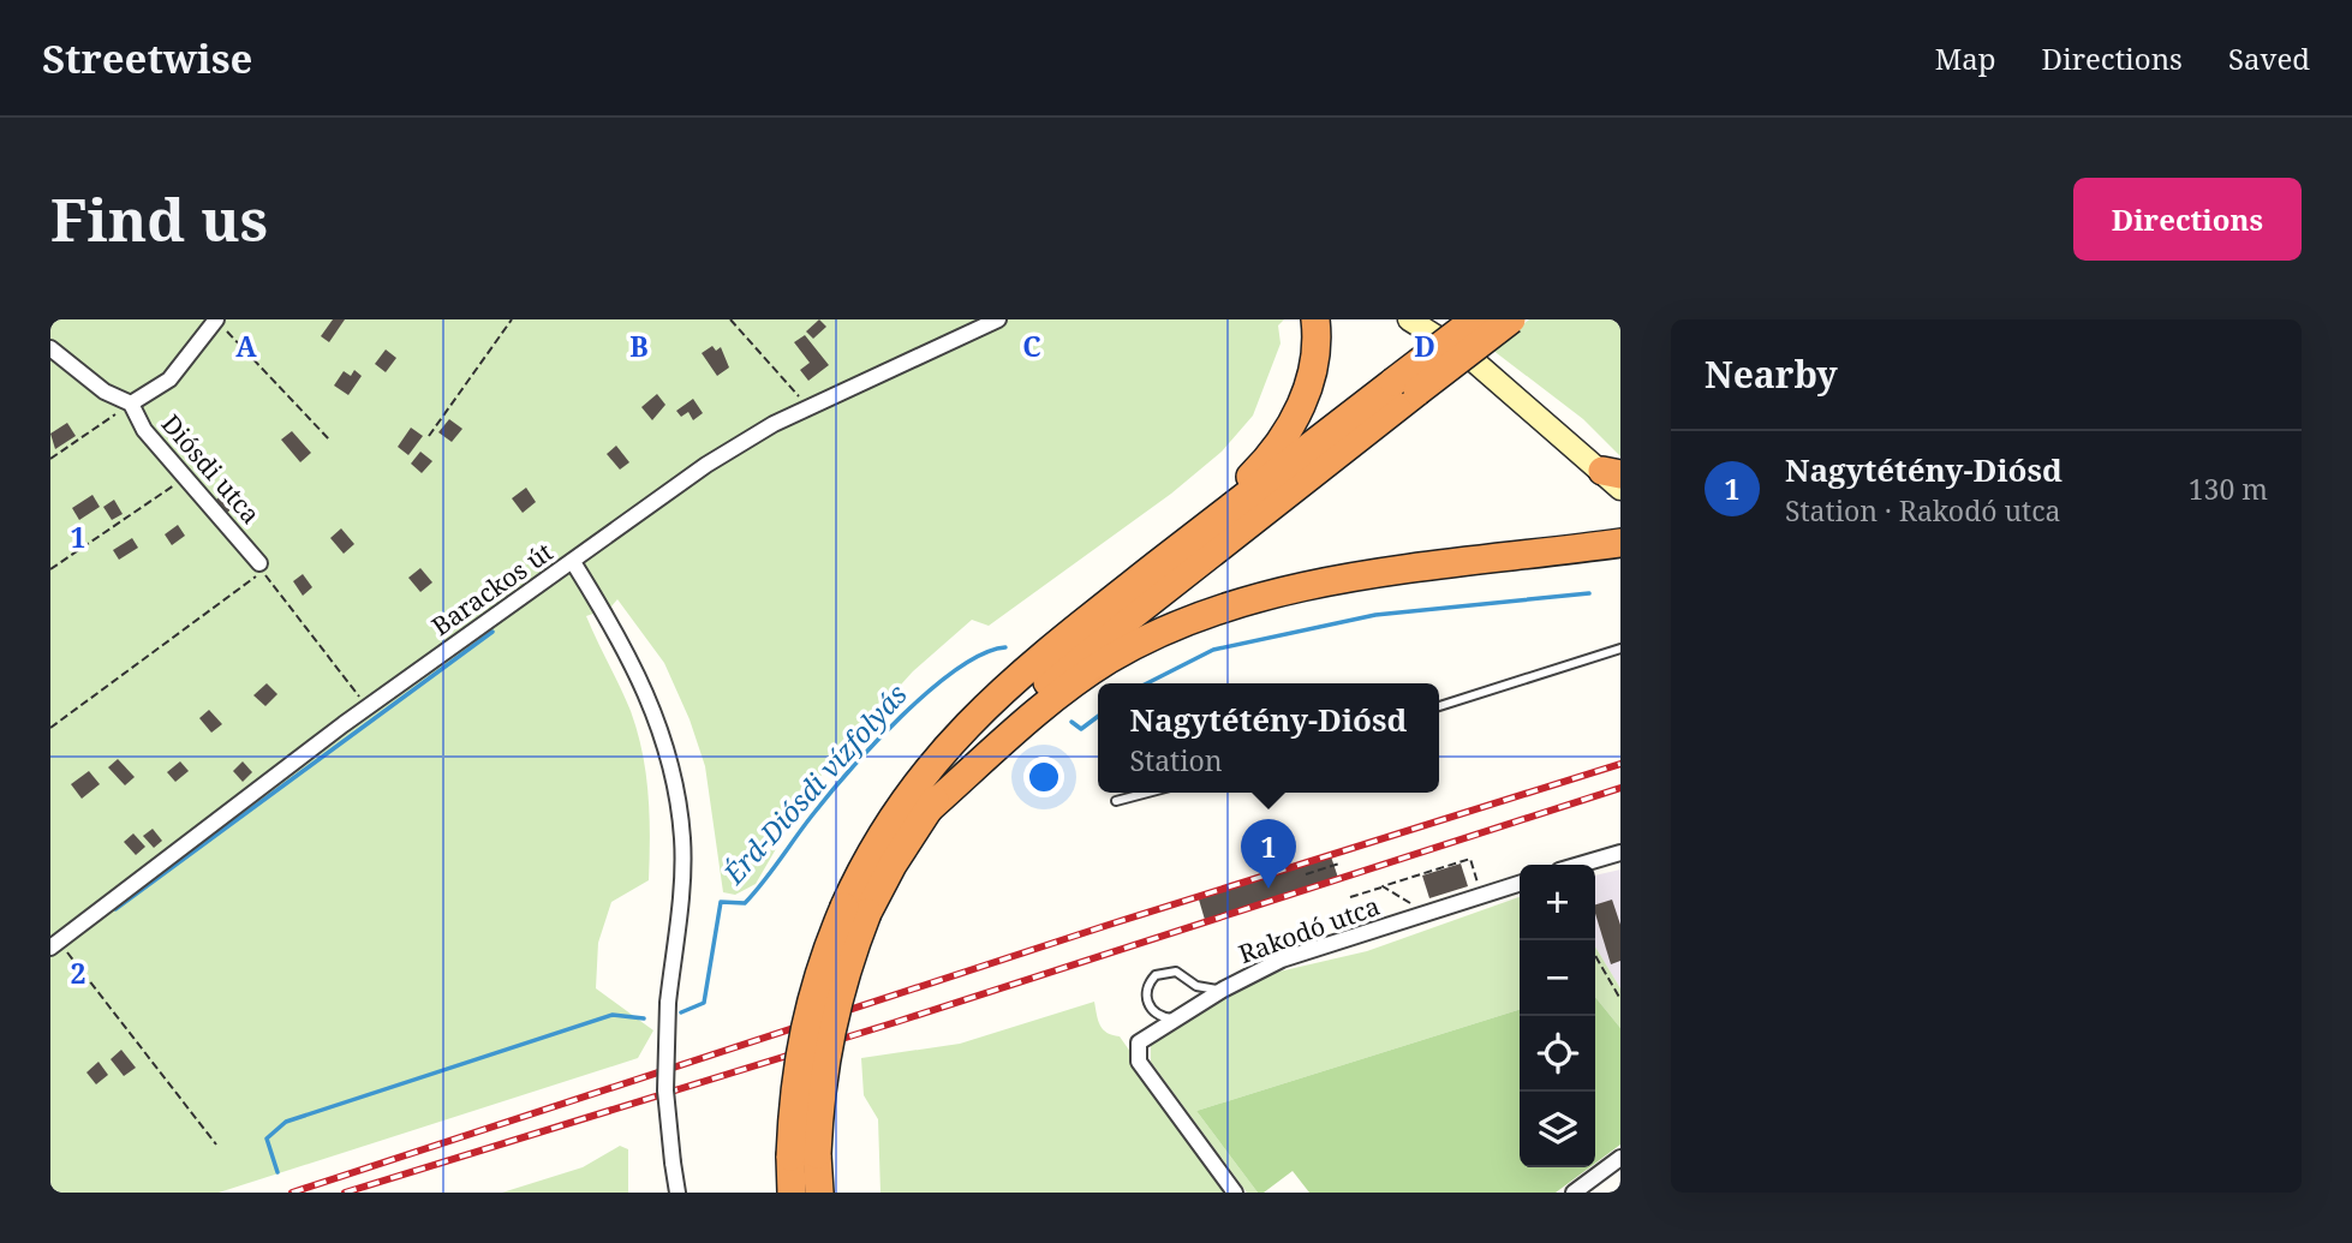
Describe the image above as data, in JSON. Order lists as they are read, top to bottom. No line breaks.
{"streets":{"street":["Diósdi utca","Barackos út","Rakodó utca"]},"water":["Érd-Diósdi vízfolyás"],"page":{"header":"Streetwise","nav":["Map","Directions","Saved"],"buttons":"Directions","title":"Find us","heading":"Nearby","list":[{"mark":"1","name":"Nagytétény-Diósd","note":"Station · Rakodó utca","value":"130 m"}],"popup":["Nagytétény-Diósd","Station"],"pins":"1","map_buttons":["+","−"]},"grid":{"columns":["A","B","C","D"],"rows":["1","2"]}}
